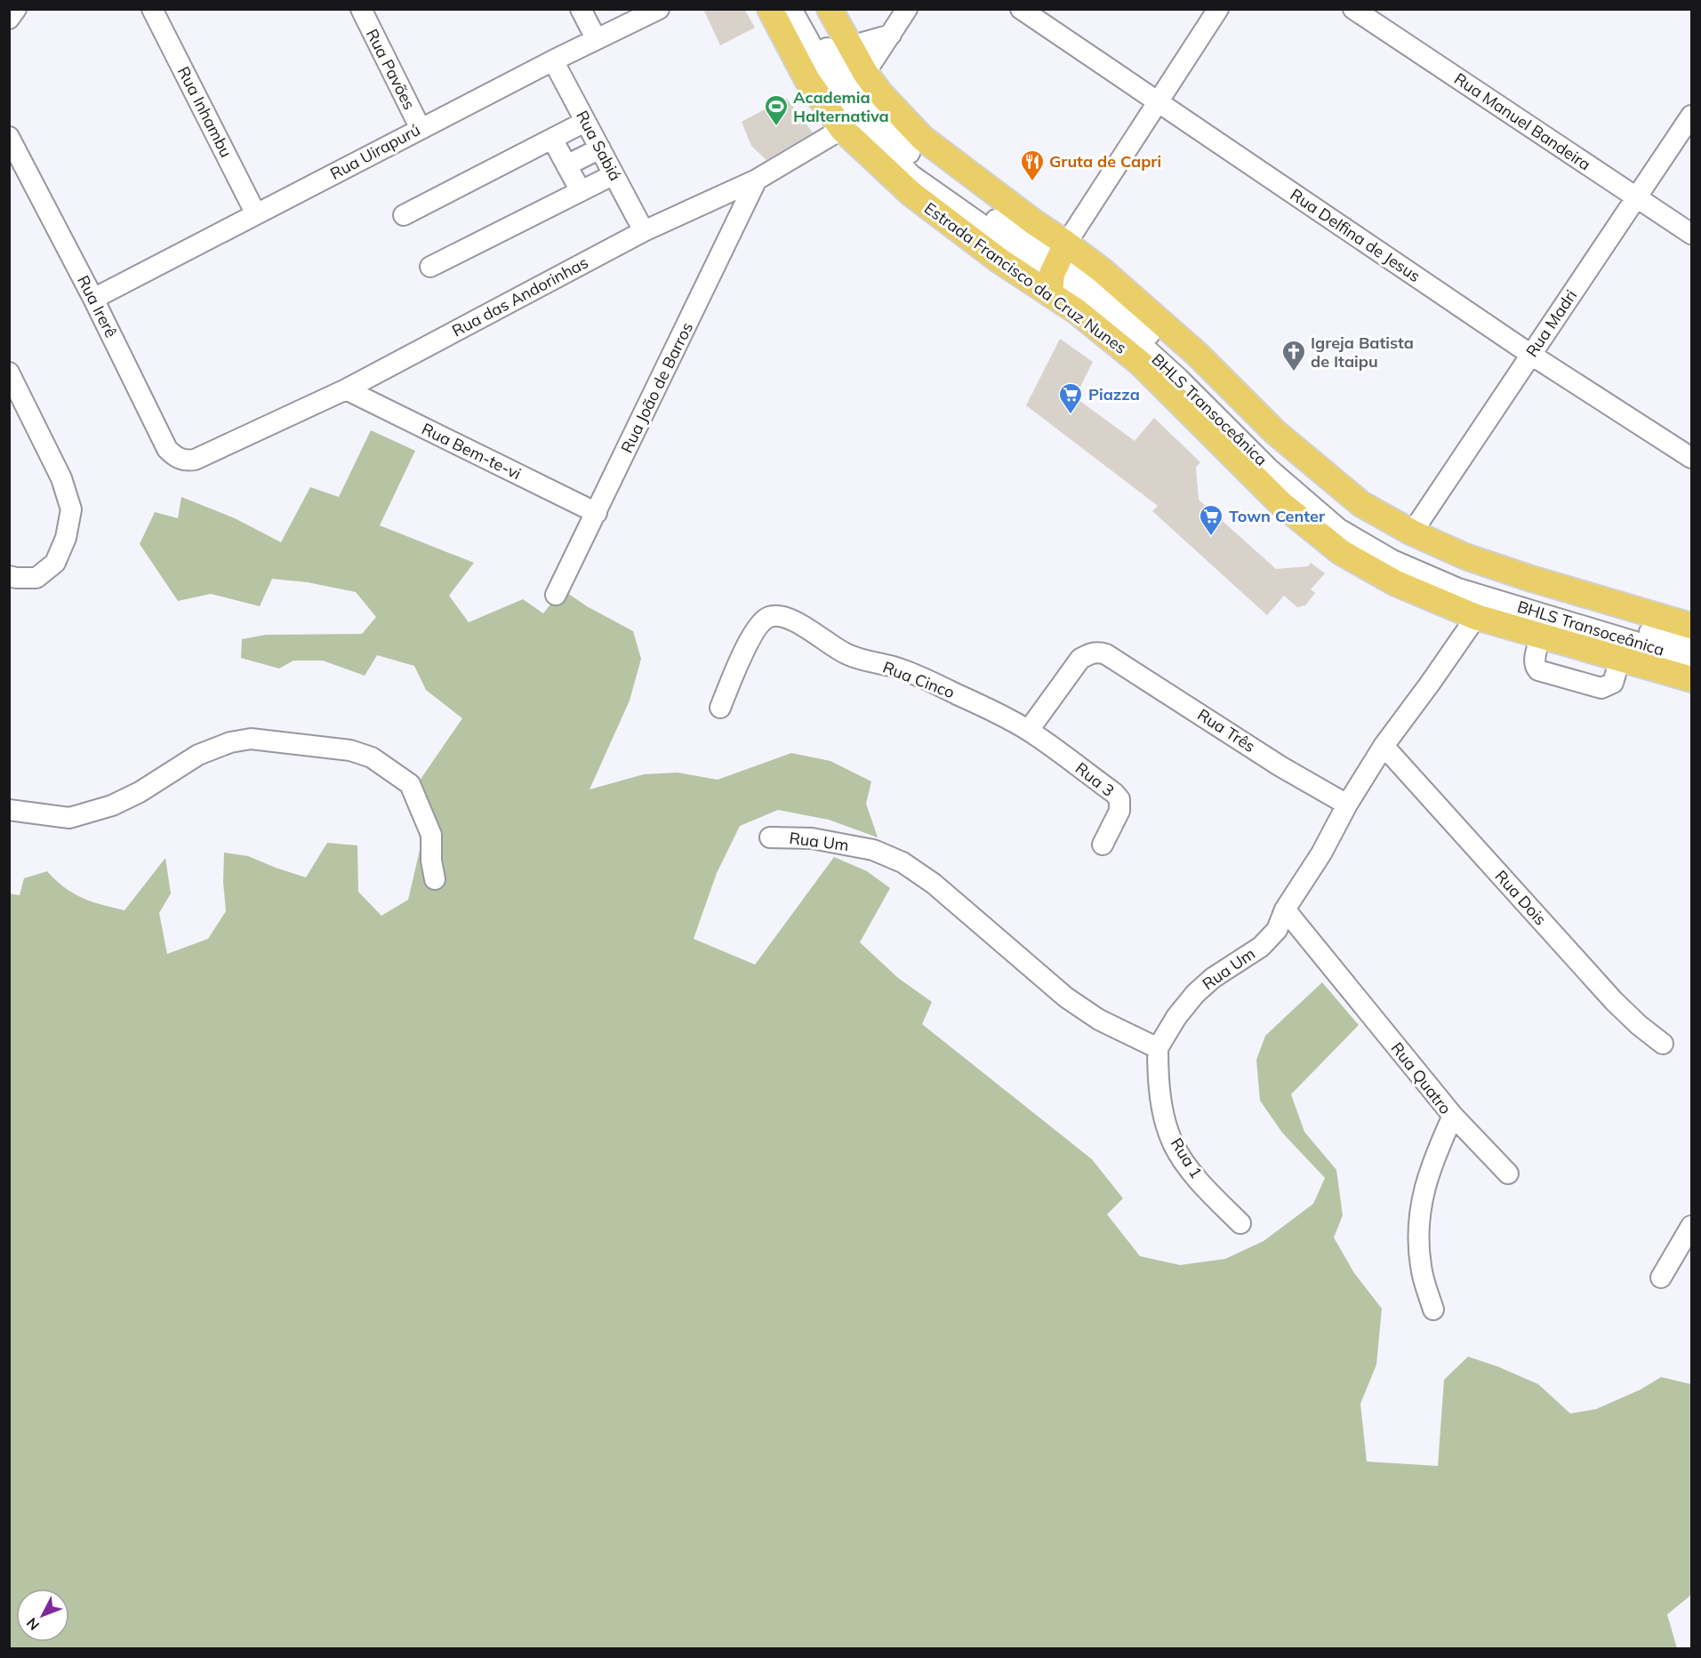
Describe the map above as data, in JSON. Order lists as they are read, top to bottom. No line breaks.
{"streets":{"main road":["Estrada Francisco da Cruz Nunes"],"street":["Rua Pavões","Rua Inhambu","Rua Manuel Bandeira","Rua Sabiá","Rua Uirapurú","Rua Delfina de Jesus","Rua das Andorinhas","Rua Irerê","Rua Madri","Rua João de Barros","BHLS Transoceânica","Rua Bem-te-vi","Rua Cinco","Rua Três","Rua 3","Rua Um","Rua Dois","Rua Quatro","Rua 1"]},"crossings":[["Rua Pavões","Rua Uirapurú"],["Rua Inhambu","Rua Uirapurú"],["Rua Manuel Bandeira","Rua Madri"],["Rua Sabiá","Rua Uirapurú"],["Rua Sabiá","Rua das Andorinhas"],["Rua Uirapurú","Rua Irerê"],["Rua Delfina de Jesus","Rua Madri"],["Estrada Francisco da Cruz Nunes","Rua das Andorinhas"],["Estrada Francisco da Cruz Nunes","Rua Madri"],["Estrada Francisco da Cruz Nunes","BHLS Transoceânica"],["Estrada Francisco da Cruz Nunes","Rua Um"],["Rua das Andorinhas","Rua Irerê"],["Rua das Andorinhas","Rua João de Barros"],["Rua das Andorinhas","Rua Bem-te-vi"],["Rua João de Barros","Rua Bem-te-vi"],["Rua Cinco","Rua Três"],["Rua Cinco","Rua 3"],["Rua Três","Rua 3"],["Rua Três","Rua Um"],["Rua Um","Rua Dois"],["Rua Um","Rua Quatro"],["Rua Um","Rua 1"]],"places":{"sports":["Academia Halternativa"],"restaurant":["Gruta de Capri"],"church":["Igreja Batista de Itaipu"],"supermarket":["Piazza","Town Center"]},"north":"bottom left"}
